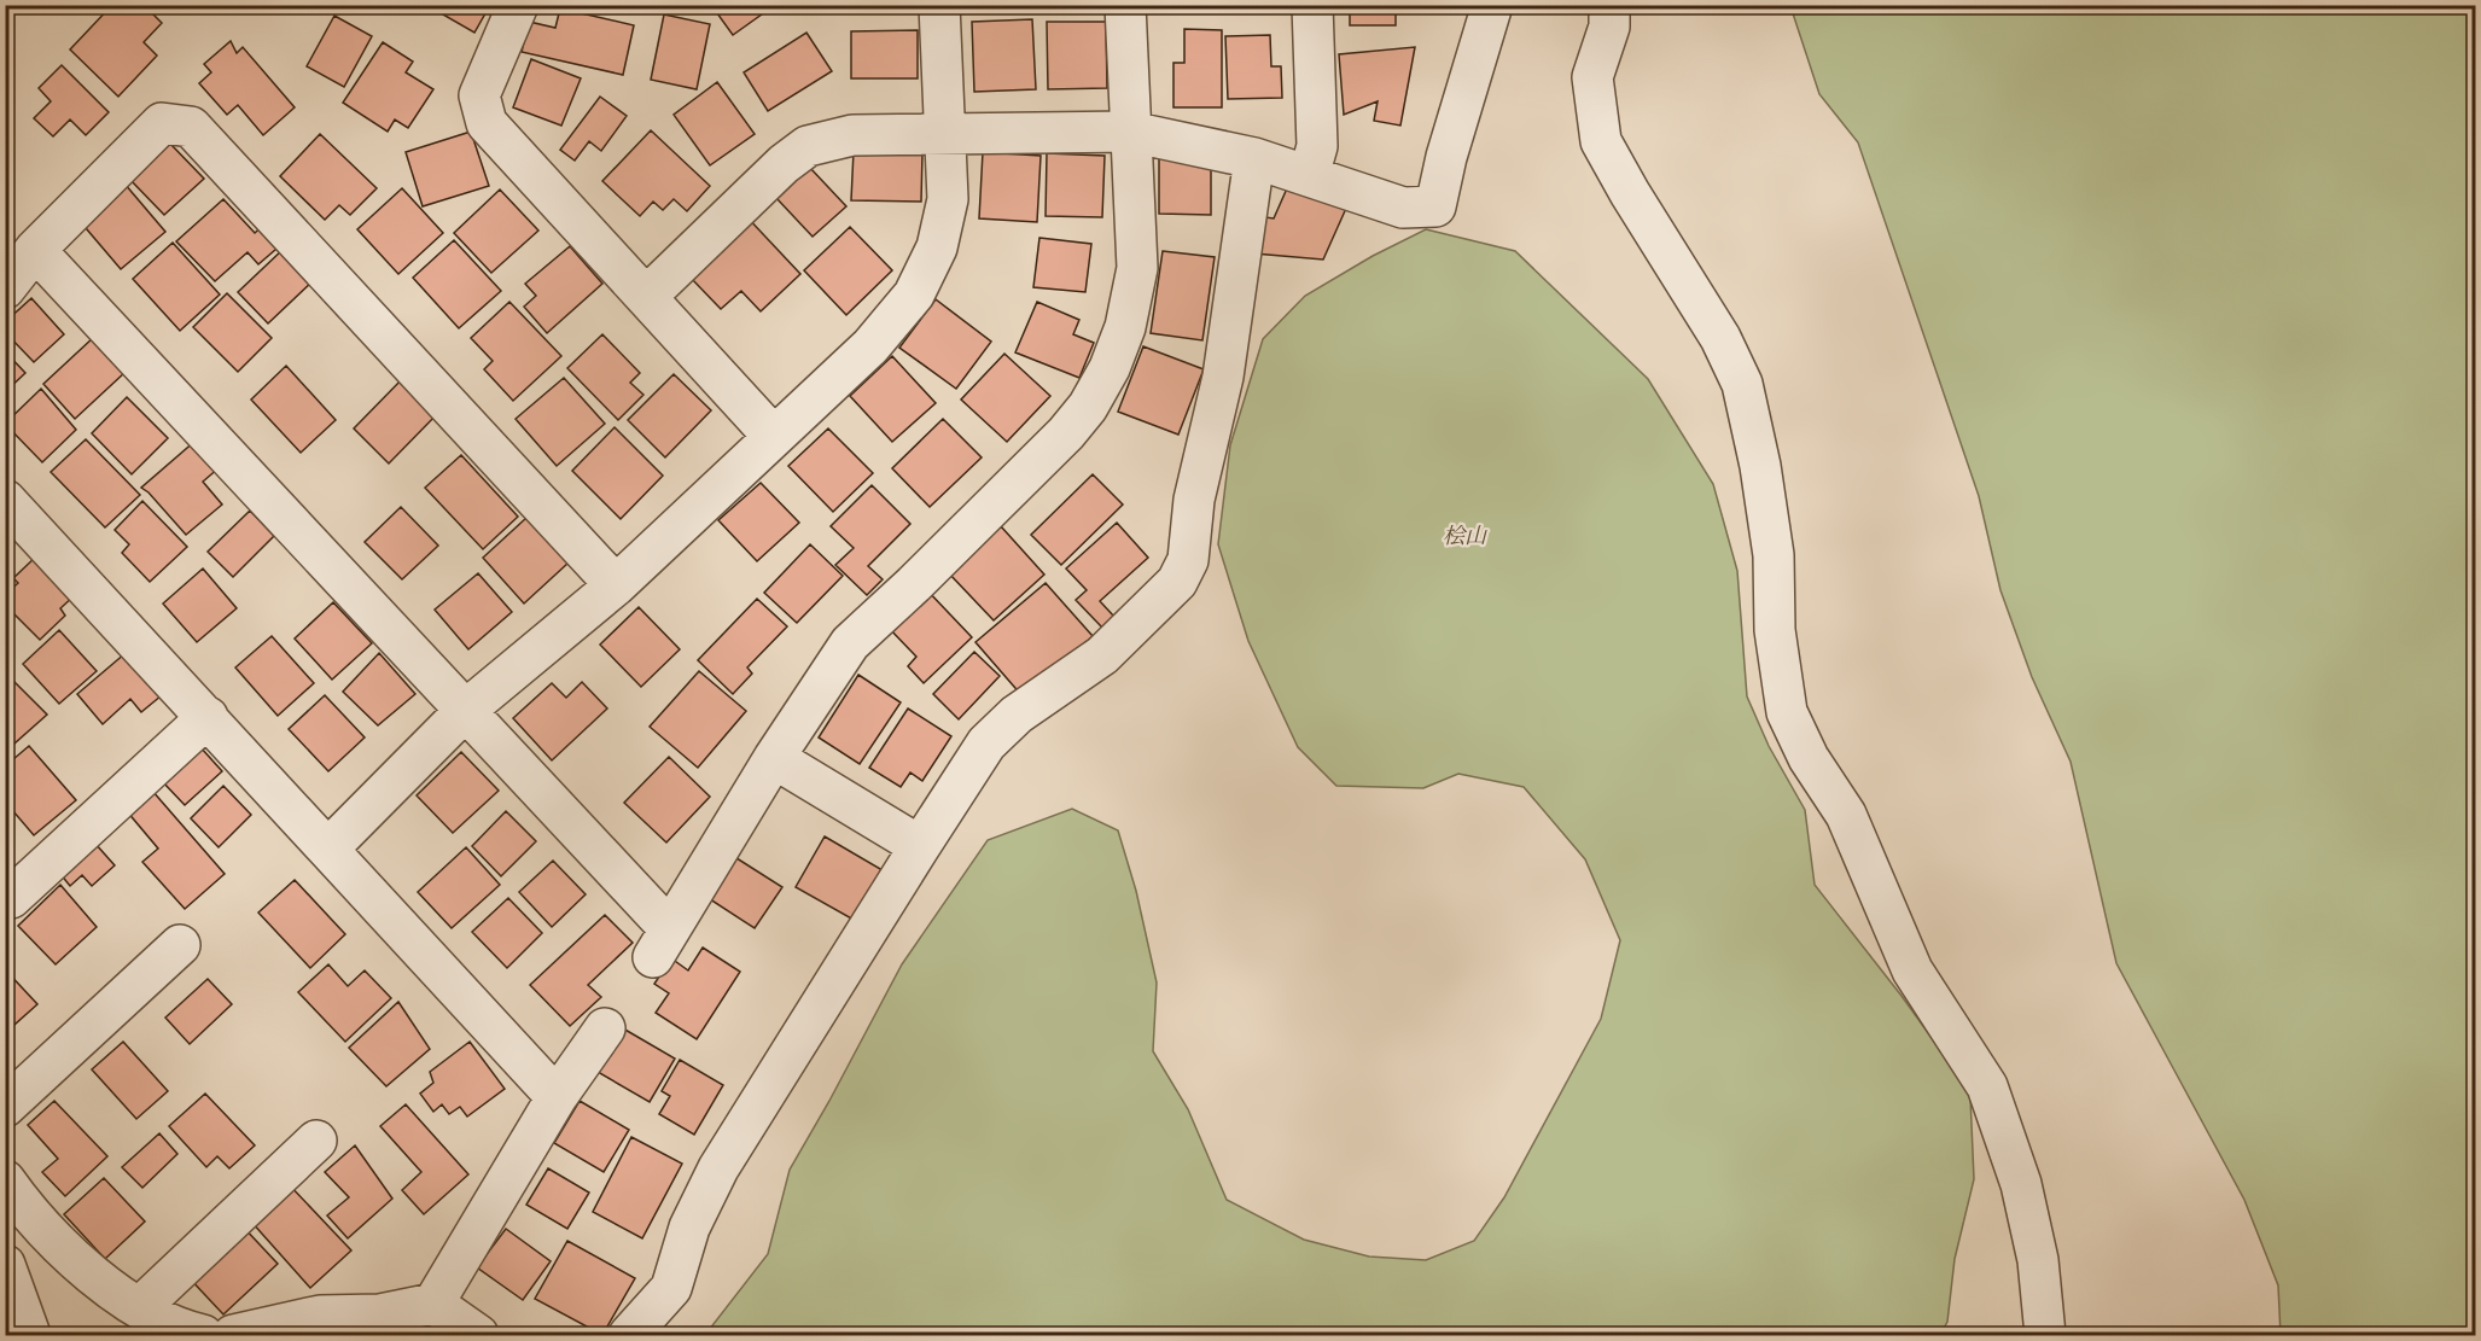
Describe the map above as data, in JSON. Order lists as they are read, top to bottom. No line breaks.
{"parks":["桧山"]}
